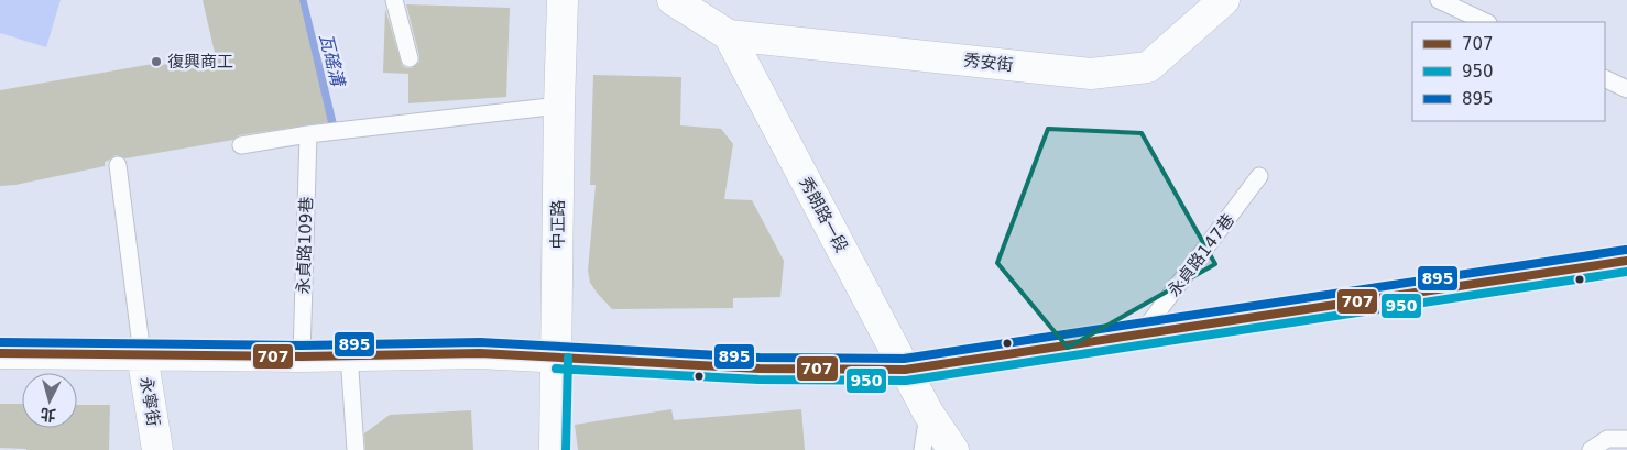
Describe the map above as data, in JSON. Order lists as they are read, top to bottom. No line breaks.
{"streets":{"street":["秀安街","秀朗路一段","中正路","永寧街"],"lane":["永貞路109巷","永貞路147巷"]},"crossings":[["秀安街","秀朗路一段"]],"water":["瓦磘溝"],"places":["復興商工"],"lines":["transit line 895","transit line 707","transit line 950"],"legend":["707","950","895"],"north":"bottom"}
